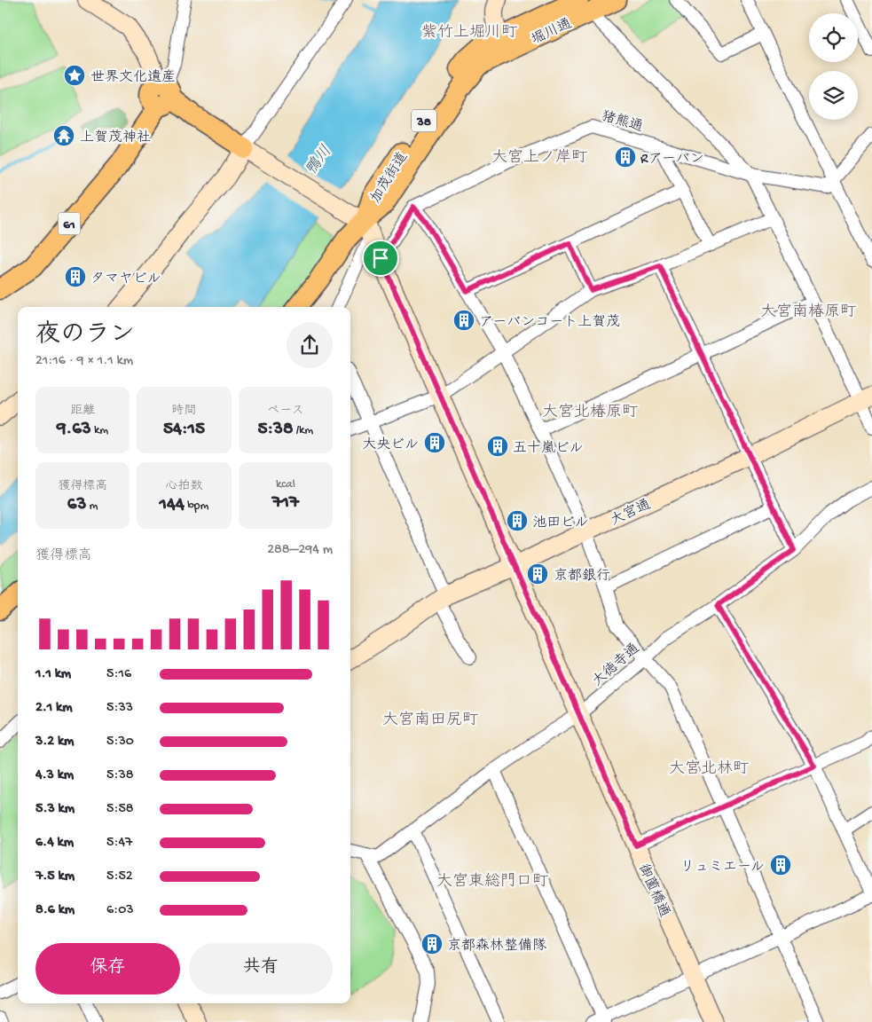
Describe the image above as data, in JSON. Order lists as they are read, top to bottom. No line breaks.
{"streets":{"main road":["堀川通","38","加茂街道","61"],"street":["猪熊通","大宮通","大徳寺通","御薗橋通"]},"crossings":[["堀川通","加茂街道"],["加茂街道","御薗橋通"],["大宮通","御薗橋通"],["大徳寺通","御薗橋通"]],"districts":["紫竹上堀川町","大宮上ノ岸町","大宮南椿原町","大宮北椿原町","大宮南田尻町","大宮北林町","大宮東総門口町"],"water":["鴨川"],"places":{"place":["世界文化遺産"],"temple":["上賀茂神社"],"building":["Rアーバン","タマヤビル","アーバンコート上賀茂","大央ビル","五十嵐ビル","池田ビル","京都銀行","リュミエール","京都森林整備隊"]},"page":{"heading":["夜のラン","21:16 · 9 × 1.1 km"],"stats":[["距離","9.63 km"],["時間","54:15"],["ペース","5:38 /km"],["獲得標高","63 m"],["心拍数","144 bpm"],["kcal","717"]],"chart":["獲得標高","288–294 m"],"list":[{"name":"1.1 km","note":"5:16"},{"name":"2.1 km","note":"5:33"},{"name":"3.2 km","note":"5:30"},{"name":"4.3 km","note":"5:38"},{"name":"5.3 km","note":"5:58"},{"name":"6.4 km","note":"5:47"},{"name":"7.5 km","note":"5:52"},{"name":"8.6 km","note":"6:03"}],"buttons":["保存","共有"]}}
